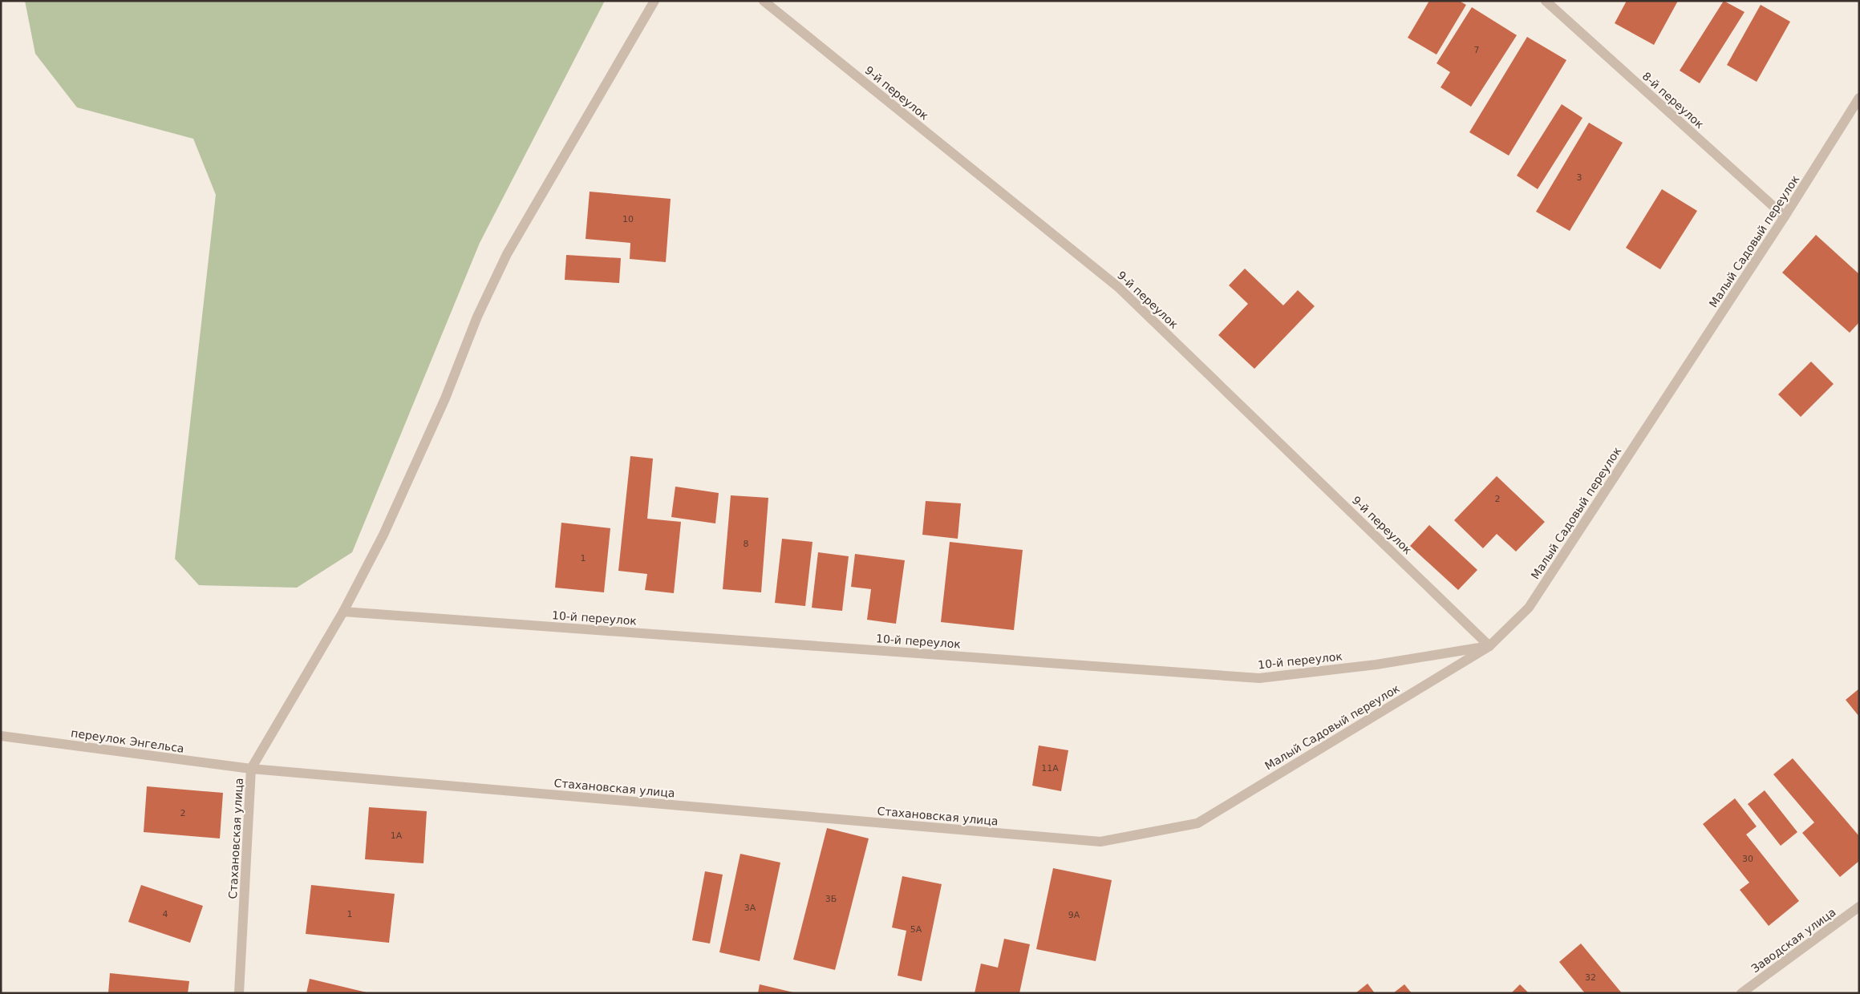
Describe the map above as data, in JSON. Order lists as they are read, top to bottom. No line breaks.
{"streets":{"street":["9-й переулок","8-й переулок","Малый Садовый переулок","10-й переулок","переулок Энгельса","Стахановская улица","Заводская улица"]},"crossings":[["9-й переулок","Малый Садовый переулок"],["9-й переулок","10-й переулок"],["8-й переулок","Малый Садовый переулок"],["Малый Садовый переулок","10-й переулок"],["Малый Садовый переулок","Стахановская улица"],["переулок Энгельса","Стахановская улица"]],"house_numbers":["7","3","10","2","8","1","11А","2","1А","30","3Б","3А","4","1","9А","5А","32"]}
